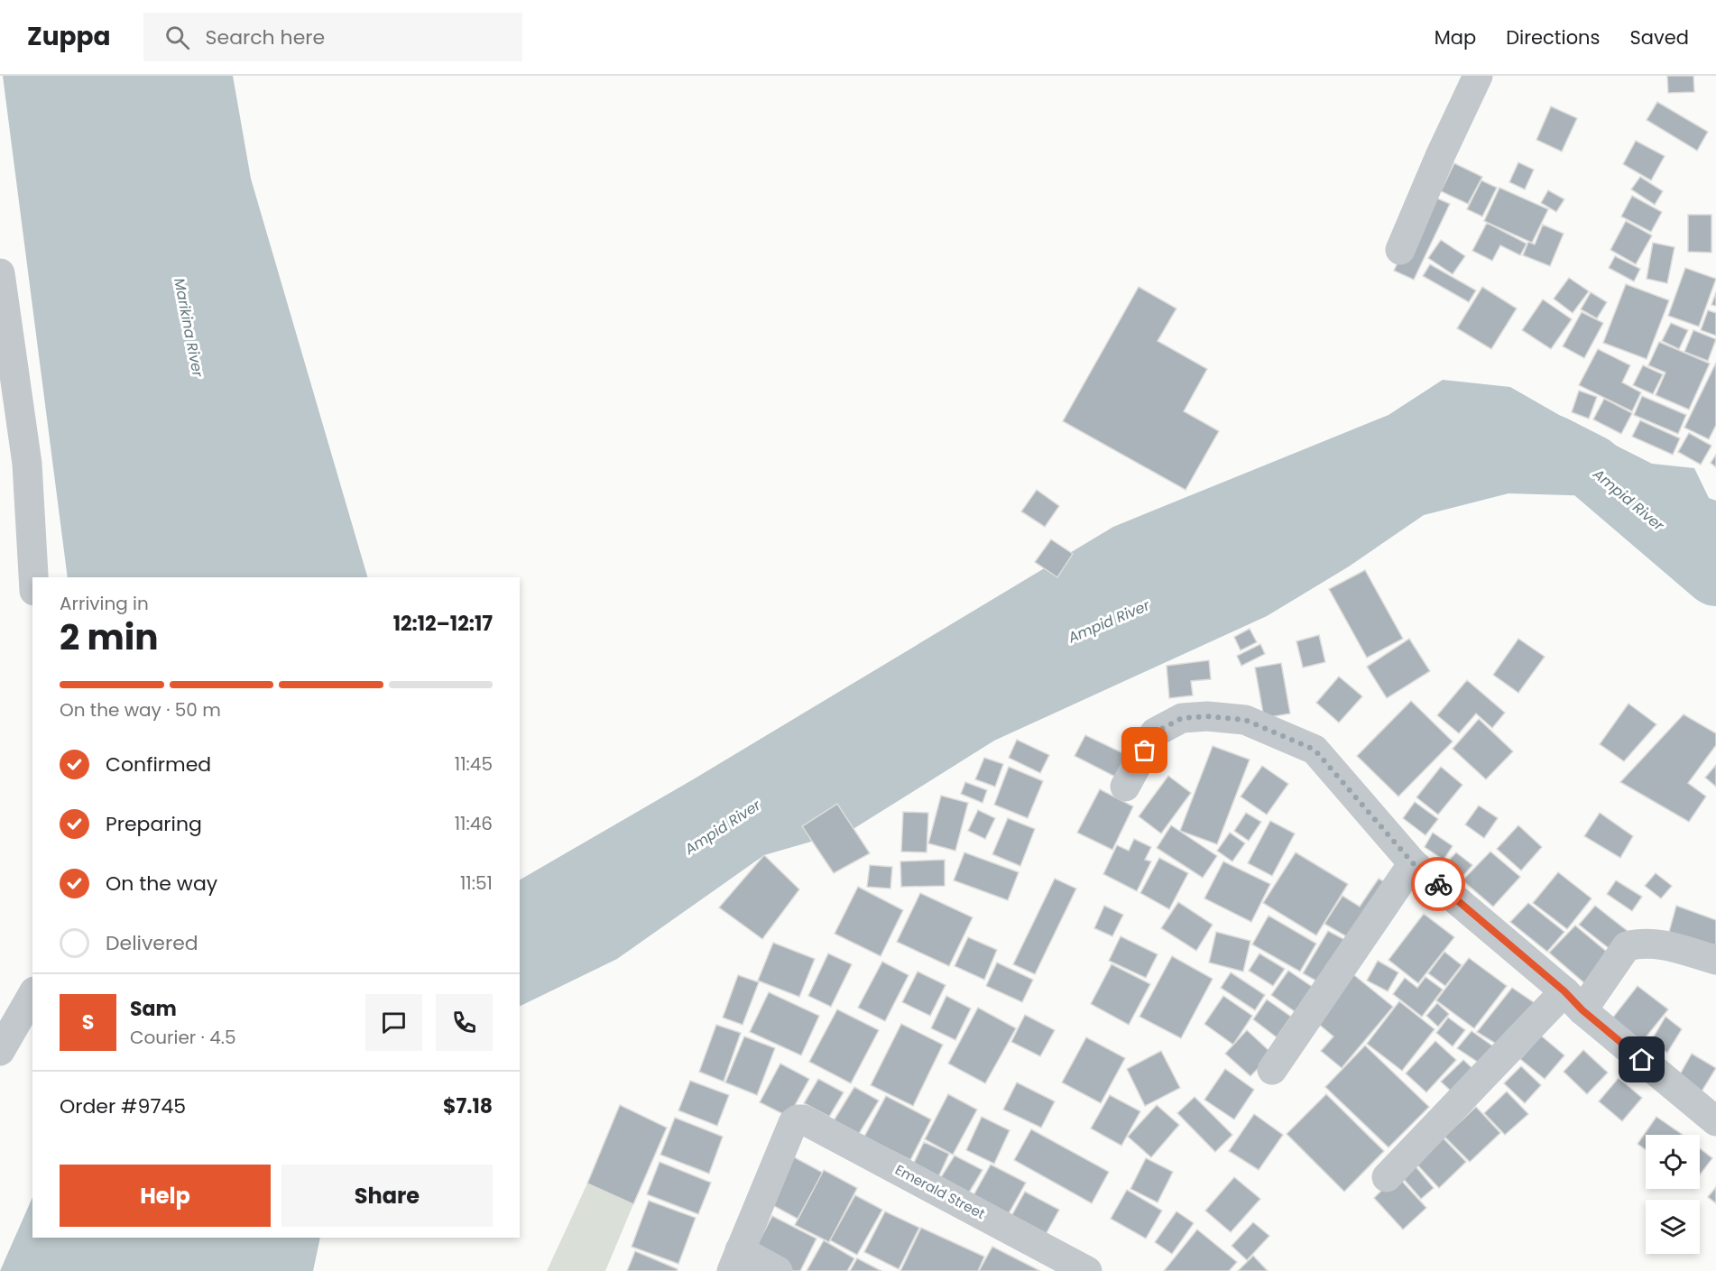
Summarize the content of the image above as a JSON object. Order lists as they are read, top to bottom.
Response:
{
  "streets": {
    "street": ["Emerald Street"]
  },
  "water": ["Marikina River", "Ampid River"],
  "page": {
    "header": "Zuppa",
    "search": "Search here",
    "nav": ["Map", "Directions", "Saved"],
    "heading": ["2 min", "Arriving in", "12:12–12:17"],
    "panel": [
      "Sam",
      "Courier · 4.5",
      "Order #9745",
      "$7.18"
    ],
    "bar": "On the way · 50 m",
    "list": [
      ["Confirmed", "11:45"],
      ["Preparing", "11:46"],
      ["On the way", "11:51"],
      "Delivered"
    ],
    "round": "S",
    "buttons": ["Help", "Share"]
  }
}
